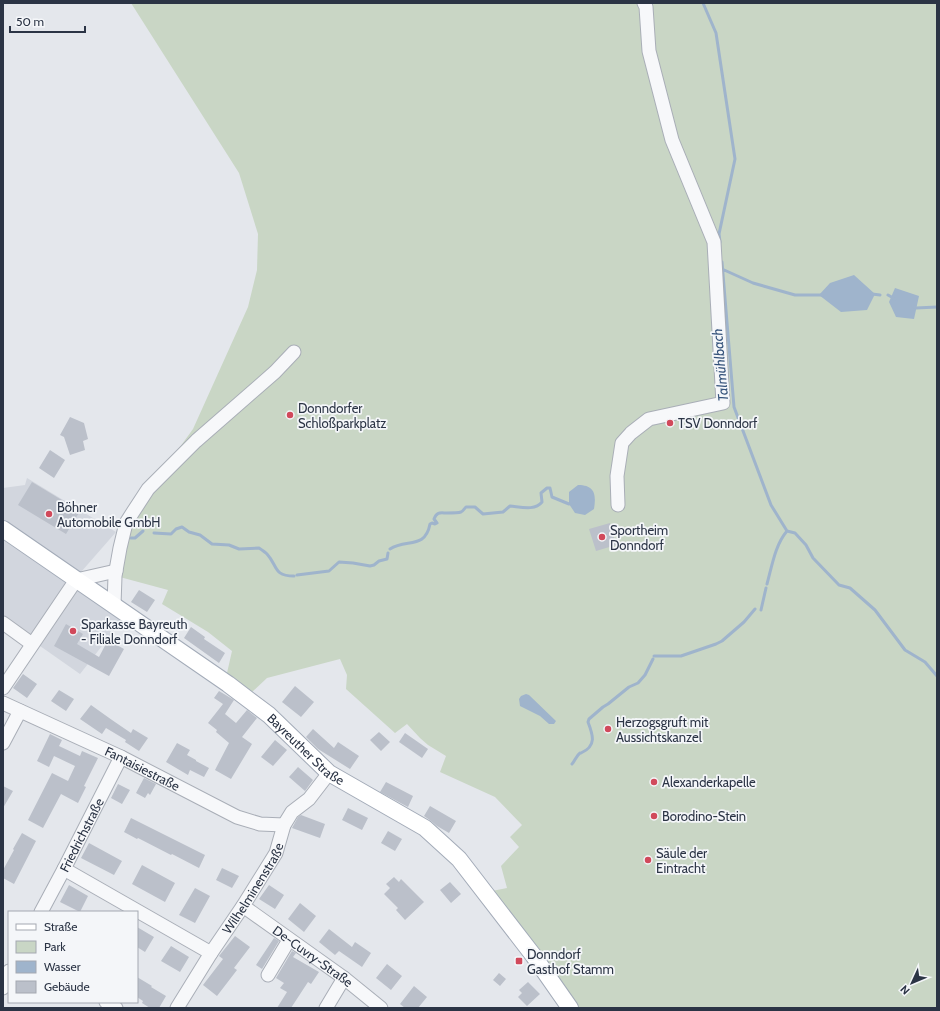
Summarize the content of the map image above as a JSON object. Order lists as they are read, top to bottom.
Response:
{
  "streets": {
    "main road": ["Bayreuther Straße"],
    "street": [
      "Fantaisiestraße",
      "Friedrichstraße",
      "Wilhelminenstraße",
      "De-Cuvry-Straße"
    ]
  },
  "crossings": [
    ["Bayreuther Straße", "Wilhelminenstraße"],
    ["Fantaisiestraße", "Friedrichstraße"],
    ["Fantaisiestraße", "Wilhelminenstraße"],
    ["Wilhelminenstraße", "De-Cuvry-Straße"]
  ],
  "water": ["Talmühlbach"],
  "places": {
    "other": [
      "Donndorfer Schloßparkplatz",
      "TSV Donndorf",
      "Böhner Automobile GmbH",
      "Sportheim Donndorf",
      "Sparkasse Bayreuth - Filiale Donndorf",
      "Herzogsgruft mit Aussichtskanzel",
      "Alexanderkapelle",
      "Borodino-Stein",
      "Säule der Eintracht"
    ],
    "transit": ["Donndorf Gasthof Stamm"]
  },
  "legend": [
    "Straße",
    "Park",
    "Wasser",
    "Gebäude"
  ],
  "scale_bar": "50 m",
  "north": "bottom left"
}
